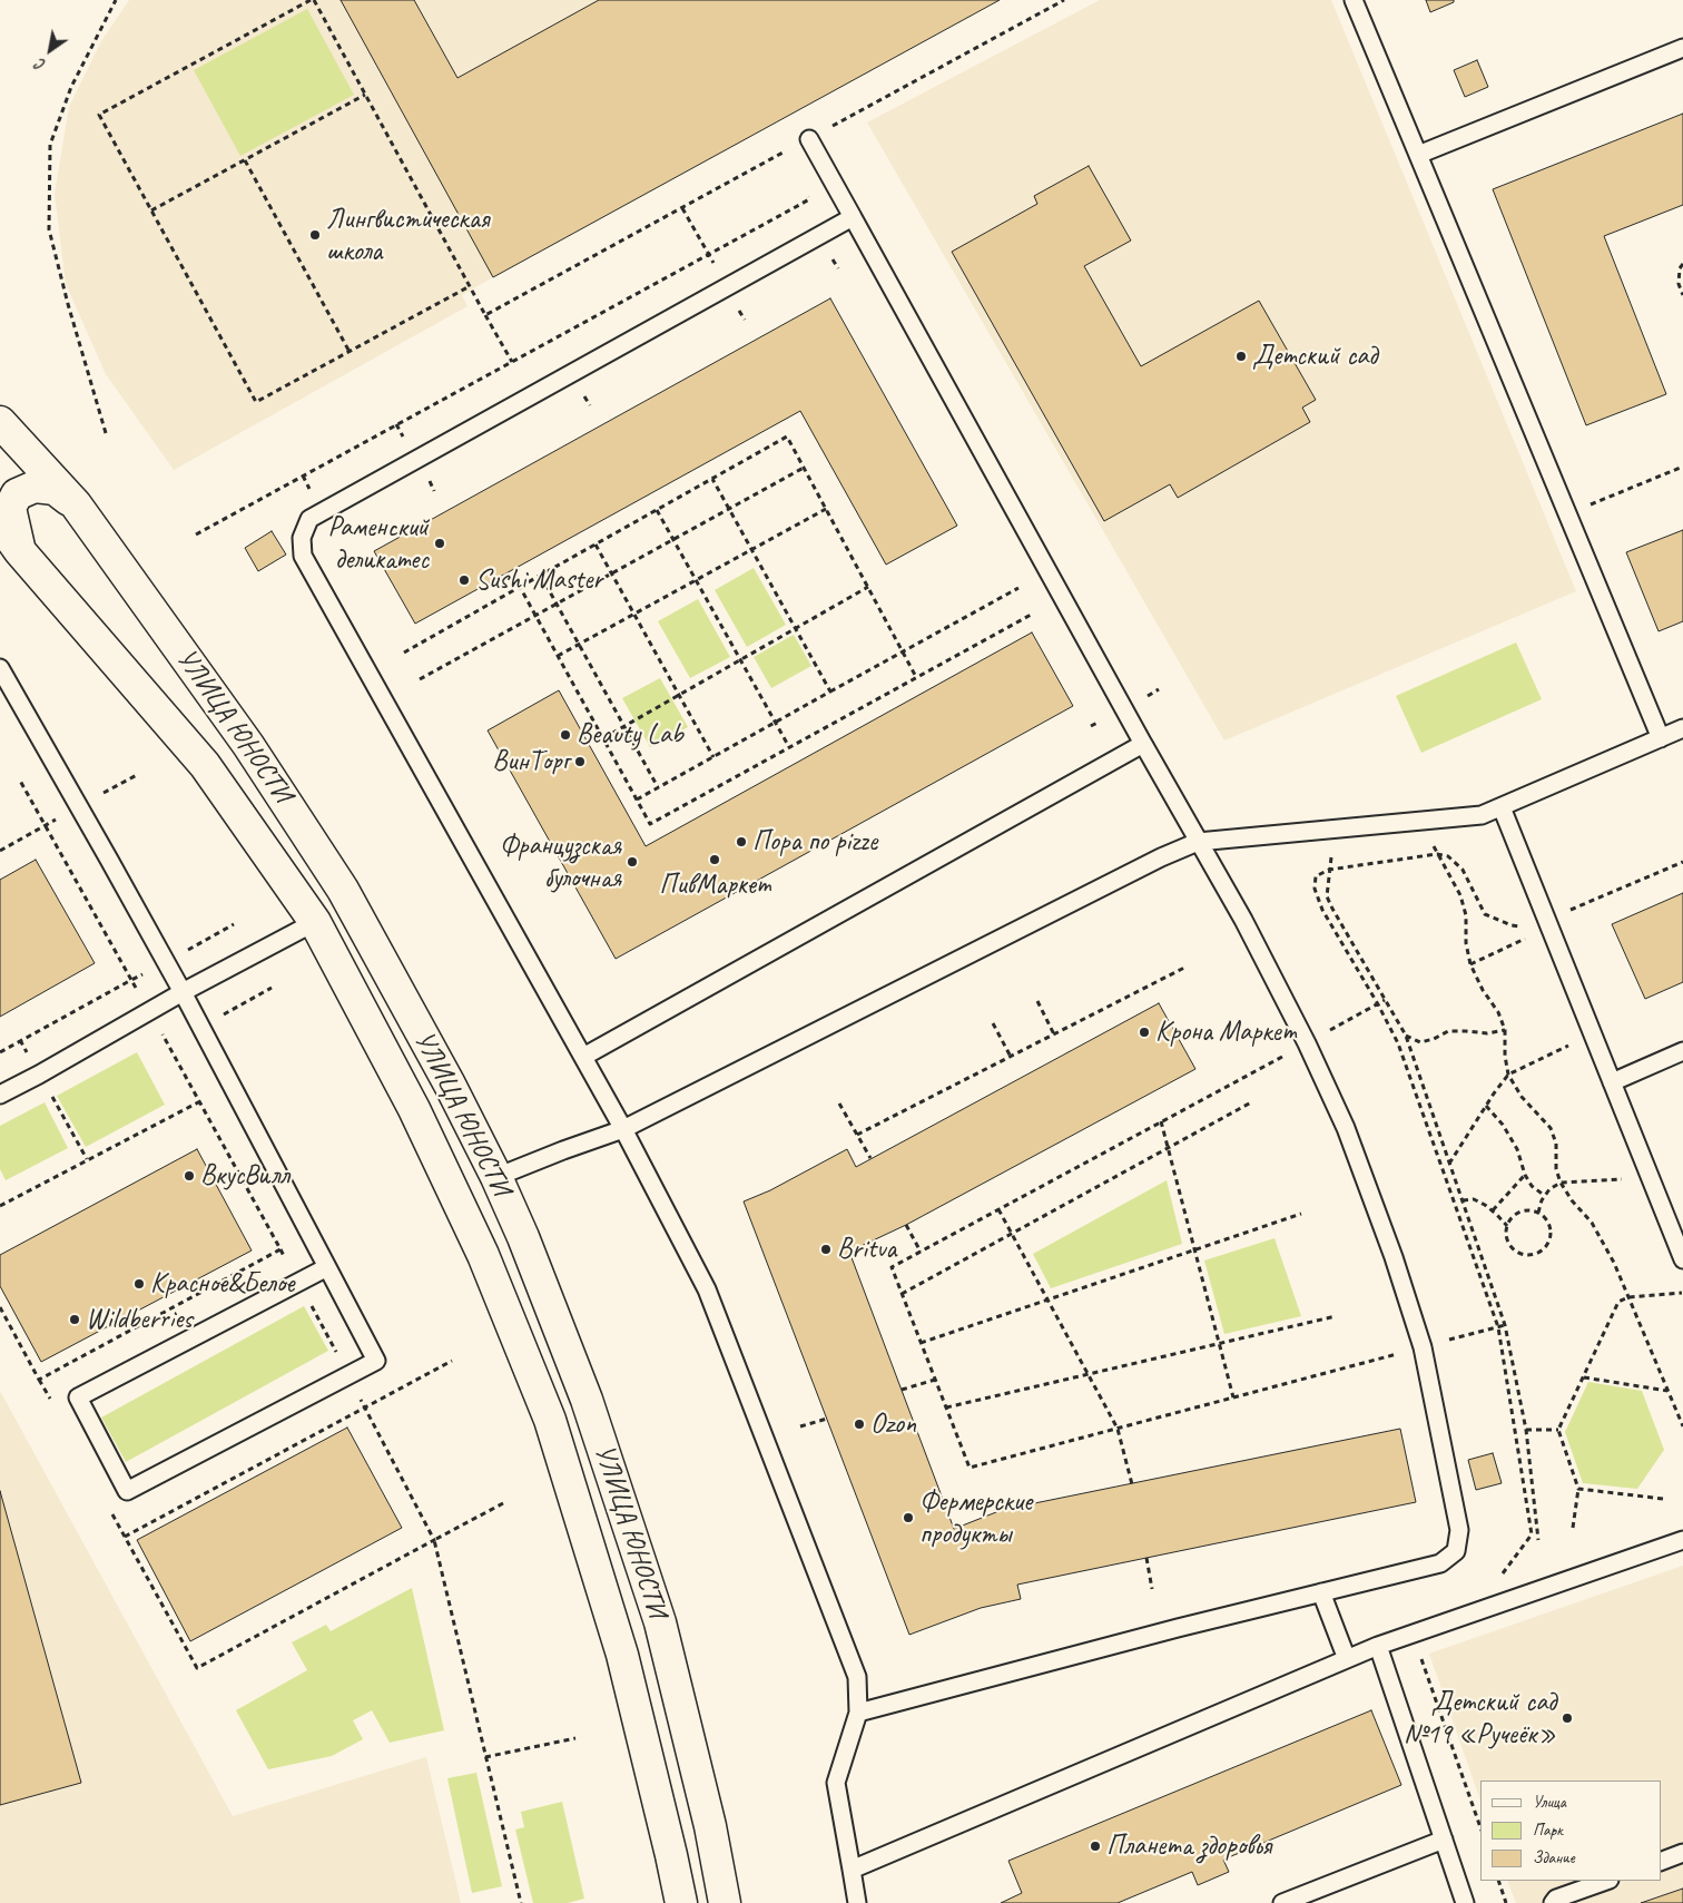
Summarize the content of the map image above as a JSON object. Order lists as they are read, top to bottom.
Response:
{
  "streets": {
    "street": ["УЛИЦА ЮНОСТИ"]
  },
  "places": [
    "Лингвистическая школа",
    "Детский сад",
    "Раменский деликатес",
    "Sushi Master",
    "Beauty Lab",
    "ВинТорг",
    "Пора по pizze",
    "ПивМаркет",
    "Французская булочная",
    "Крона Маркет",
    "ВкусВилл",
    "Britva",
    "Красное&Белое",
    "Wildberries",
    "Ozon",
    "Фермерские продукты",
    "Детский сад №19 «Ручеёк»",
    "Планета здоровья"
  ],
  "legend": ["Улица", "Парк", "Здание"],
  "north": "bottom left"
}
